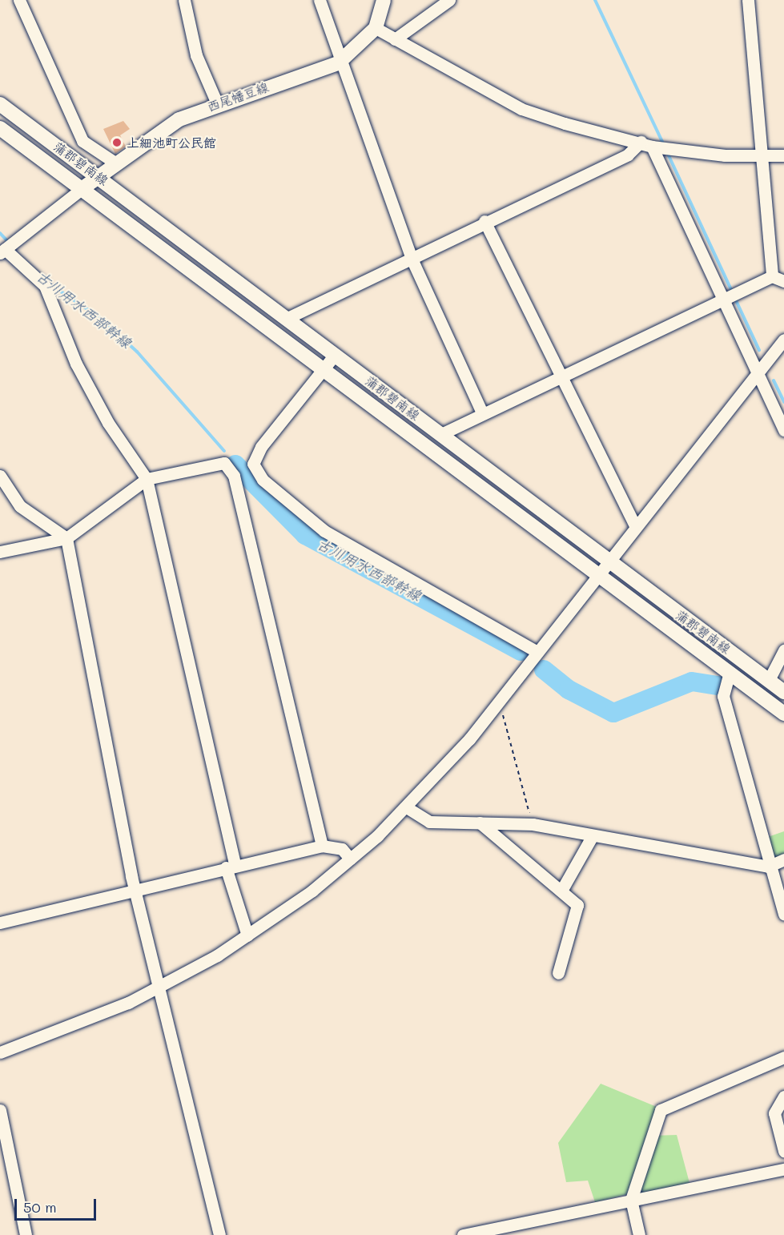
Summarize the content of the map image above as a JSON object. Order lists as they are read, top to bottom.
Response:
{
  "streets": {
    "main road": ["西尾幡豆線", "蒲郡碧南線"]
  },
  "crossings": [
    ["西尾幡豆線", "蒲郡碧南線"]
  ],
  "water": ["古川用水西部幹線"],
  "places": ["上細池町公民館"],
  "scale_bar": "50 m"
}
